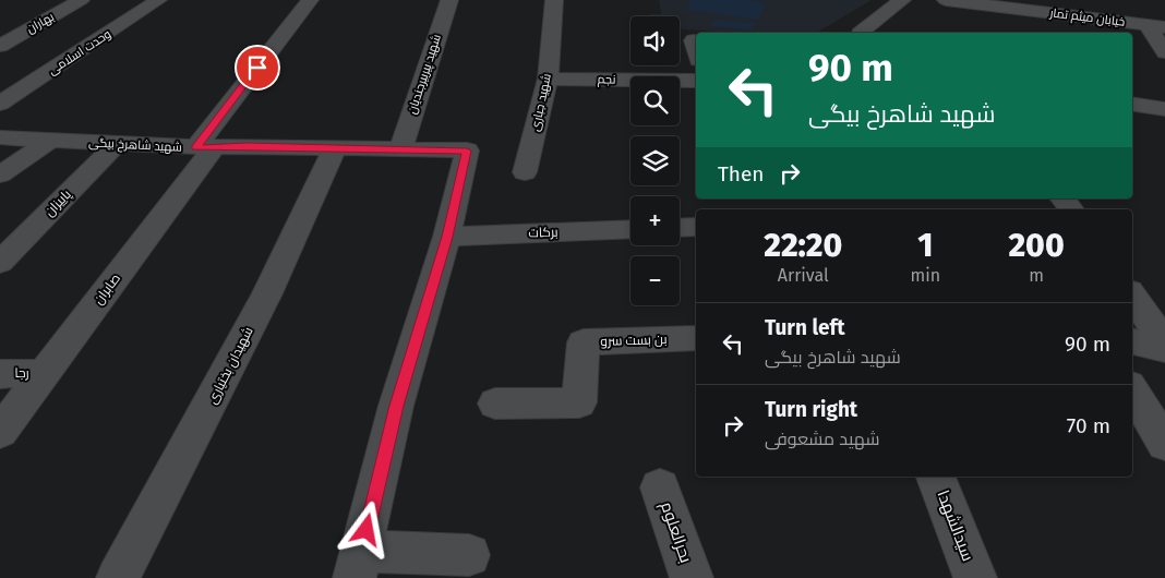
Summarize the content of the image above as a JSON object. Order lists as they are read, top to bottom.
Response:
{
  "streets": {
    "street": [
      "خیابان میثم تمار",
      "بهاران",
      "وحدت اسلامی",
      "شهید پیربیرجندیان",
      "نجم",
      "شهید جباری",
      "شهید شاهرخ بیگی",
      "پاییزان",
      "برکات",
      "صابران",
      "بن بست سرو",
      "شهیدان بختیاری",
      "رجا",
      "سیدالشهدا",
      "بحرالعلوم"
    ]
  },
  "crossings": [
    ["شهید پیربیرجندیان", "شهید شاهرخ بیگی"],
    ["نجم", "شهید جباری"],
    ["شهید شاهرخ بیگی", "پاییزان"],
    ["شهید شاهرخ بیگی", "برکات"],
    ["شهید شاهرخ بیگی", "صابران"],
    ["شهید شاهرخ بیگی", "شهیدان بختیاری"],
    ["صابران", "رجا"]
  ],
  "page": {
    "map_buttons": ["+", "−"],
    "turn": ["90 m", "شهید شاهرخ بیگی"],
    "then": "Then",
    "eta": [
      "22:20",
      "Arrival",
      "1",
      "min",
      "200",
      "m"
    ],
    "list": [
      {
        "name": "Turn left",
        "note": "شهید شاهرخ بیگی",
        "value": "90 m"
      },
      {
        "name": "Turn right",
        "note": "شهید مشعوفی",
        "value": "70 m"
      }
    ]
  }
}
